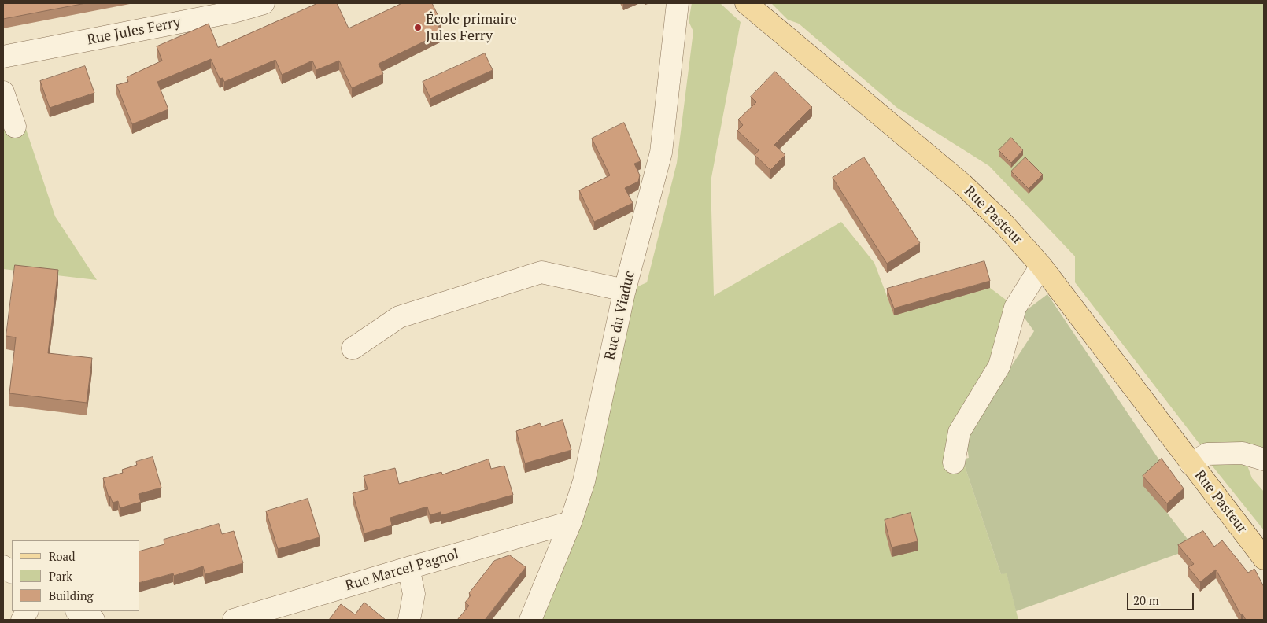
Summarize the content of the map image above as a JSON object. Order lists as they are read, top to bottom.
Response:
{
  "streets": {
    "main road": ["Rue Pasteur"],
    "street": ["Rue Jules Ferry", "Rue du Viaduc", "Rue Marcel Pagnol"]
  },
  "crossings": [
    ["Rue du Viaduc", "Rue Marcel Pagnol"]
  ],
  "places": ["École primaire Jules Ferry"],
  "legend": ["Road", "Park", "Building"],
  "scale_bar": "20 m"
}
